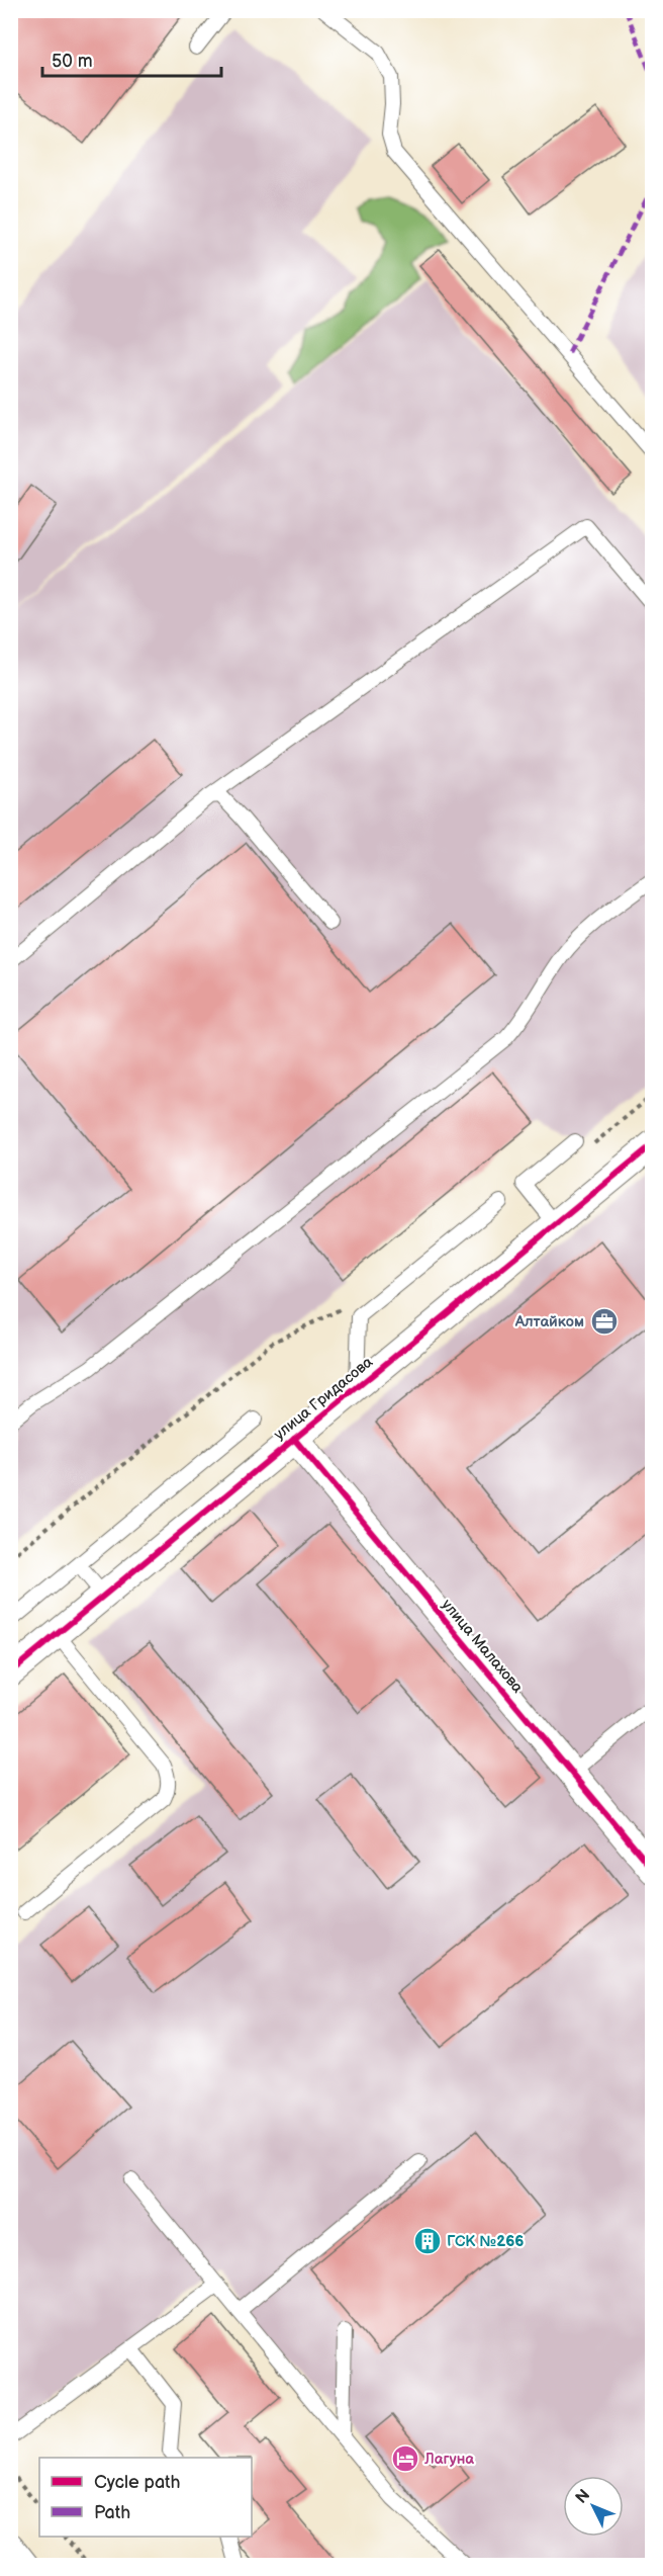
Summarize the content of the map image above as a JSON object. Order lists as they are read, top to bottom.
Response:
{
  "streets": {
    "street": ["улица Гридасова", "улица Малахова"]
  },
  "crossings": [
    ["улица Гридасова", "улица Малахова"]
  ],
  "places": {
    "office": ["Алтайком"],
    "building": ["ГСК №266"],
    "hotel": ["Лагуна"]
  },
  "legend": ["Cycle path", "Path"],
  "scale_bar": "50 m",
  "north": "top left"
}
